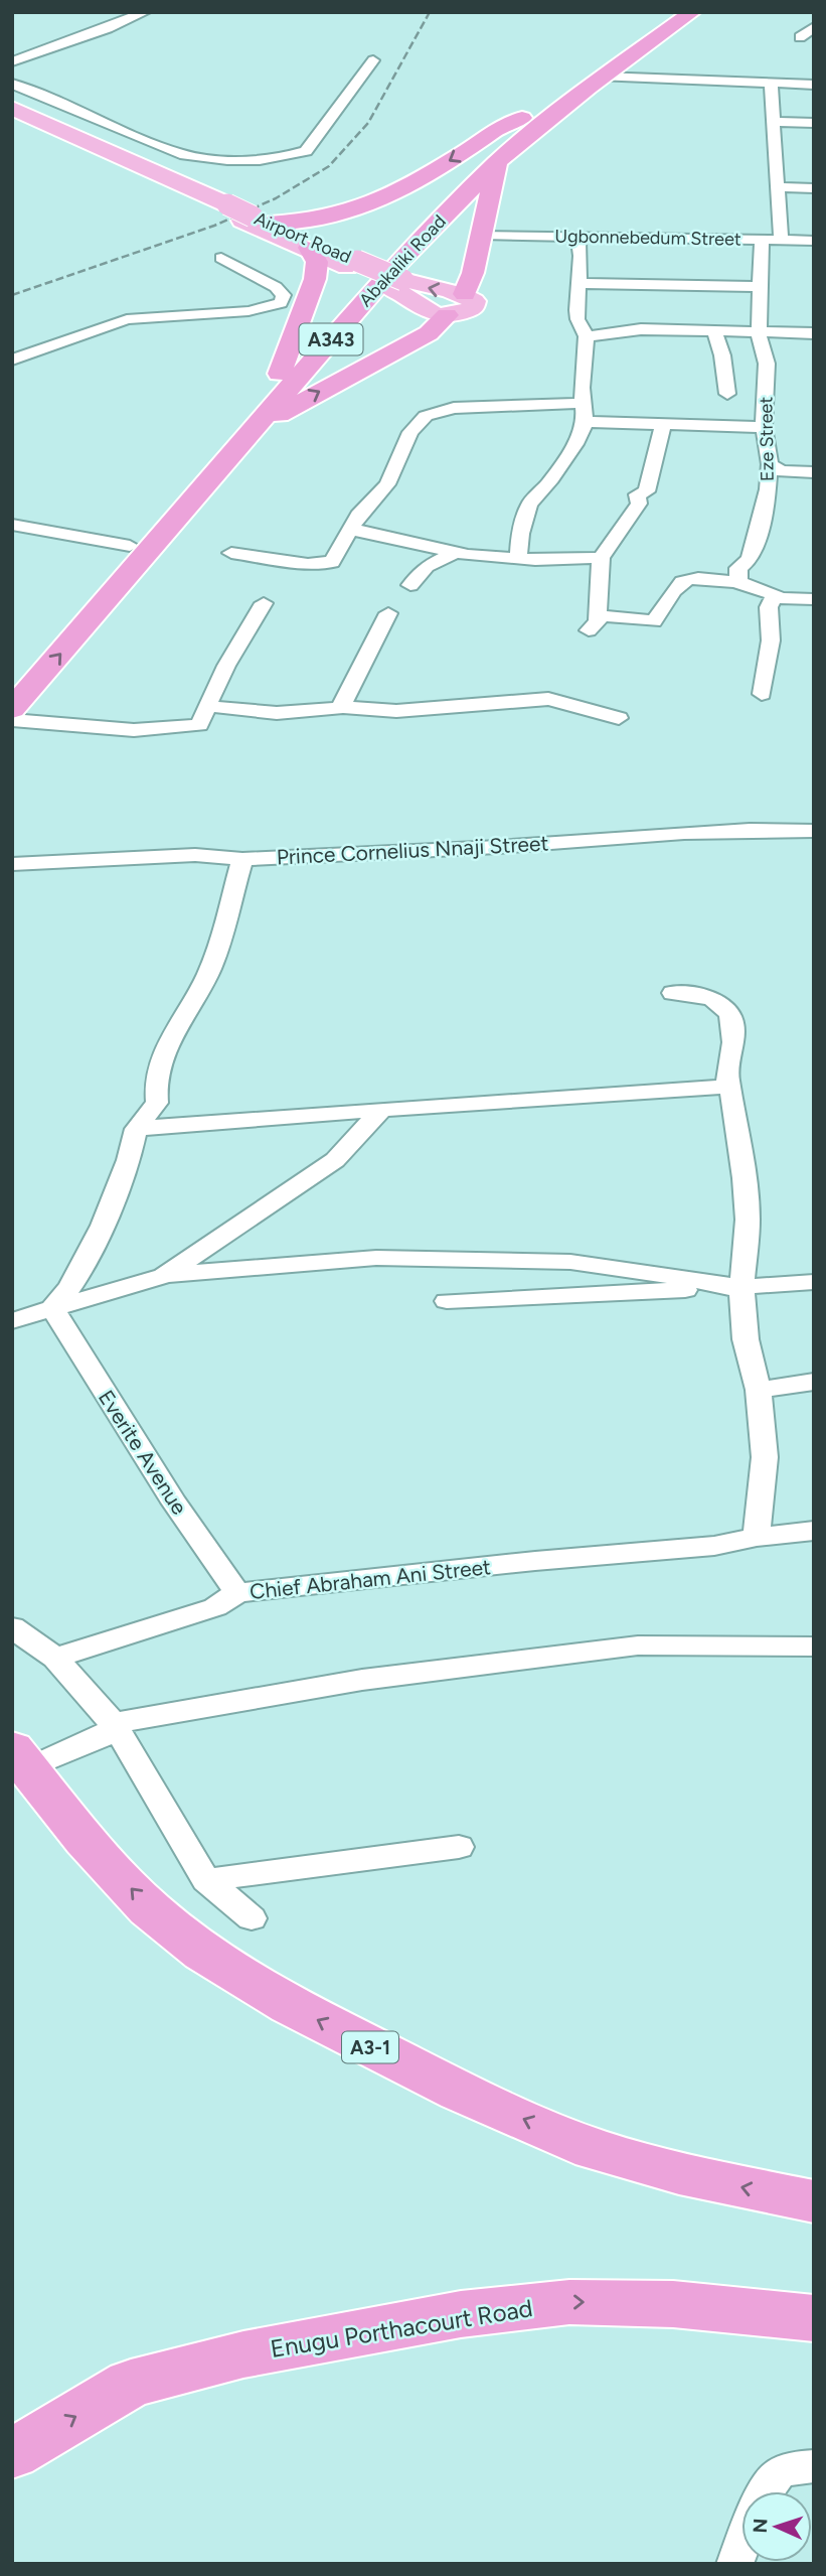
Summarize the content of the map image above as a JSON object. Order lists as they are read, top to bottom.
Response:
{
  "streets": {
    "highway": [
      "Abakaliki Road",
      "A343",
      "A3-1",
      "Enugu Porthacourt Road"
    ],
    "main road": ["Airport Road"],
    "street": [
      "Ugbonnebedum Street",
      "Eze Street",
      "Prince Cornelius Nnaji Street",
      "Everite Avenue",
      "Chief Abraham Ani Street"
    ]
  },
  "crossings": [
    ["Ugbonnebedum Street", "Eze Street"],
    ["Everite Avenue", "Chief Abraham Ani Street"]
  ],
  "one_way": ["Enugu Porthacourt Road"],
  "north": "left"
}
